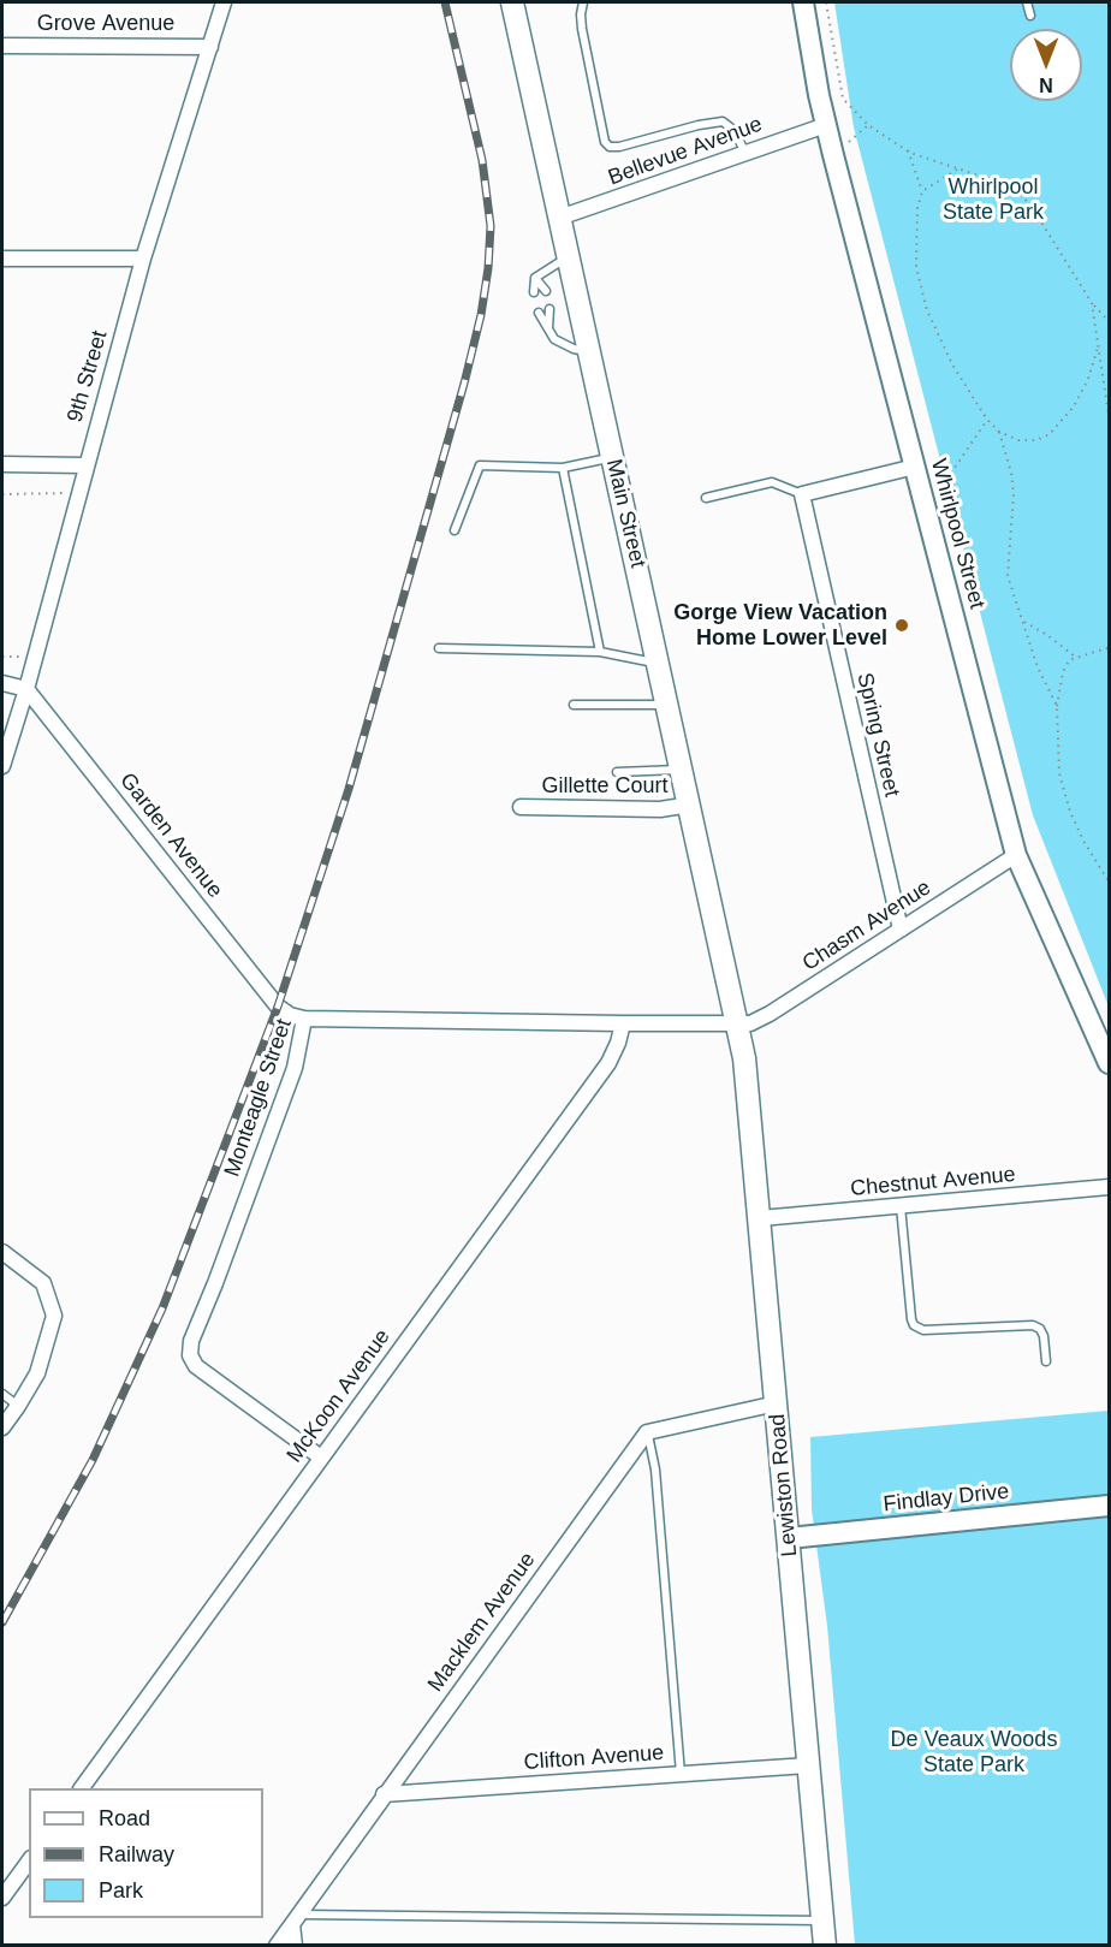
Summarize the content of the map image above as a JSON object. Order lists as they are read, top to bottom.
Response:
{
  "streets": {
    "main road": ["Main Street", "Lewiston Road"],
    "street": [
      "Grove Avenue",
      "Bellevue Avenue",
      "9th Street",
      "Whirlpool Street",
      "Spring Street",
      "Gillette Court",
      "Garden Avenue",
      "Chasm Avenue",
      "Monteagle Street",
      "Chestnut Avenue",
      "McKoon Avenue",
      "Findlay Drive",
      "Macklem Avenue",
      "Clifton Avenue"
    ]
  },
  "crossings": [
    ["Grove Avenue", "9th Street"],
    ["Bellevue Avenue", "Main Street"],
    ["Bellevue Avenue", "Whirlpool Street"],
    ["9th Street", "Garden Avenue"],
    ["Main Street", "Gillette Court"],
    ["Main Street", "Chasm Avenue"],
    ["Main Street", "Monteagle Street"],
    ["Main Street", "Lewiston Road"],
    ["Whirlpool Street", "Chasm Avenue"],
    ["Spring Street", "Chasm Avenue"],
    ["Garden Avenue", "Monteagle Street"],
    ["Chasm Avenue", "Monteagle Street"],
    ["Chasm Avenue", "Lewiston Road"],
    ["Monteagle Street", "McKoon Avenue"],
    ["Monteagle Street", "Lewiston Road"],
    ["Chestnut Avenue", "Lewiston Road"],
    ["Lewiston Road", "Findlay Drive"],
    ["Lewiston Road", "Clifton Avenue"],
    ["Macklem Avenue", "Clifton Avenue"]
  ],
  "parks": ["Whirlpool State Park", "De Veaux Woods State Park"],
  "places": ["Gorge View Vacation Home Lower Level"],
  "legend": ["Road", "Railway", "Park"],
  "north": "bottom"
}
